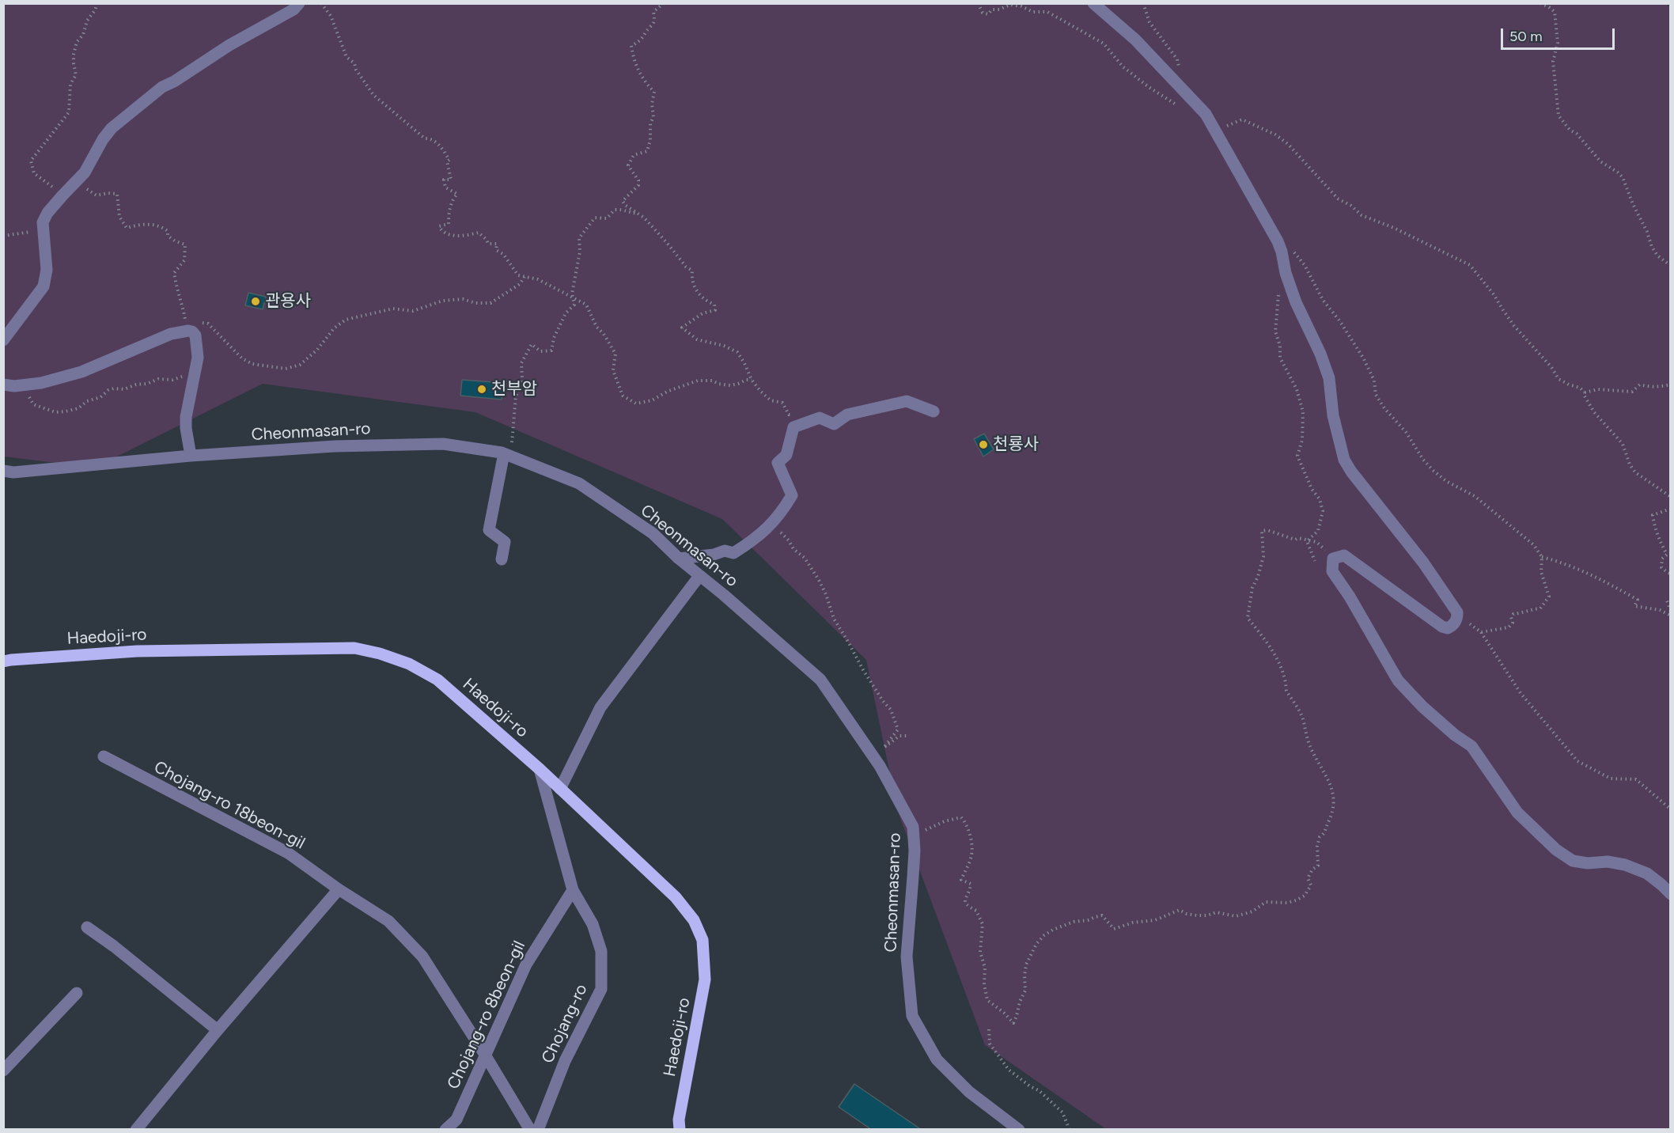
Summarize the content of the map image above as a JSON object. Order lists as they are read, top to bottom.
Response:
{
  "streets": {
    "main road": ["Haedoji-ro"],
    "street": [
      "Cheonmasan-ro",
      "Chojang-ro 18beon-gil",
      "Chojang-ro 8beon-gil",
      "Chojang-ro"
    ]
  },
  "crossings": [
    ["Haedoji-ro", "Chojang-ro"],
    ["Chojang-ro 18beon-gil", "Chojang-ro 8beon-gil"],
    ["Chojang-ro 8beon-gil", "Chojang-ro"]
  ],
  "places": ["관용사", "천부암", "천룡사"],
  "scale_bar": "50 m"
}
